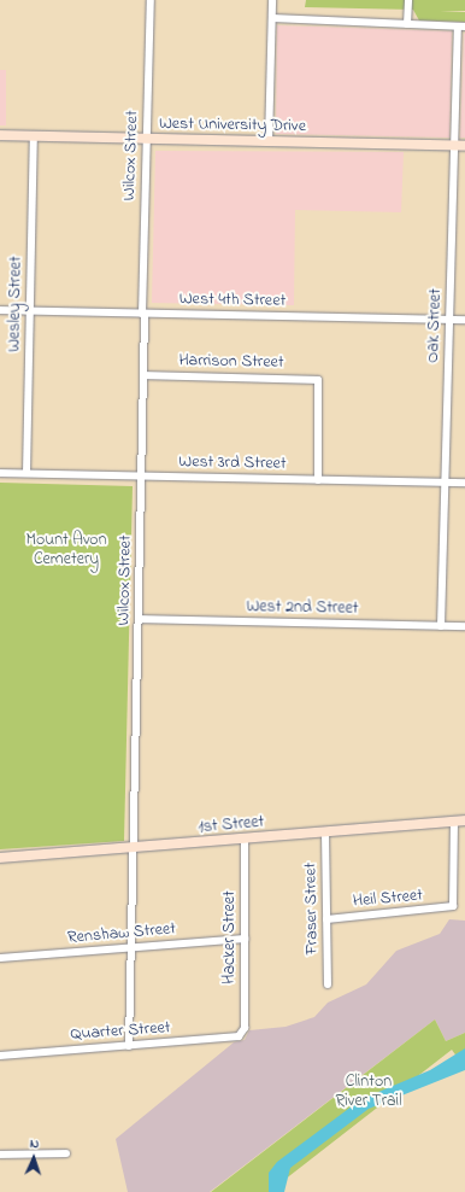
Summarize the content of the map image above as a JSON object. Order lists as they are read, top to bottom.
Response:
{
  "streets": {
    "main road": ["West University Drive", "1st Street"],
    "street": [
      "Wilcox Street",
      "West 4th Street",
      "Wesley Street",
      "Oak Street",
      "Harrison Street",
      "West 3rd Street",
      "West 2nd Street",
      "Heil Street",
      "Fraser Street",
      "Renshaw Street",
      "Hacker Street",
      "Quarter Street"
    ]
  },
  "crossings": [
    ["West University Drive", "Wilcox Street"],
    ["West University Drive", "Wesley Street"],
    ["West University Drive", "Oak Street"],
    ["Wilcox Street", "West 4th Street"],
    ["Wilcox Street", "Harrison Street"],
    ["Wilcox Street", "West 3rd Street"],
    ["Wilcox Street", "West 2nd Street"],
    ["Wilcox Street", "1st Street"],
    ["Wilcox Street", "Renshaw Street"],
    ["Wilcox Street", "Quarter Street"],
    ["West 4th Street", "Wesley Street"],
    ["West 4th Street", "Oak Street"],
    ["Wesley Street", "West 3rd Street"],
    ["Oak Street", "West 3rd Street"],
    ["Oak Street", "West 2nd Street"],
    ["Harrison Street", "West 3rd Street"],
    ["1st Street", "Heil Street"],
    ["1st Street", "Fraser Street"],
    ["1st Street", "Hacker Street"],
    ["Heil Street", "Fraser Street"],
    ["Renshaw Street", "Hacker Street"],
    ["Hacker Street", "Quarter Street"]
  ],
  "parks": ["Mount Avon Cemetery", "Clinton River Trail"],
  "north": "top"
}
